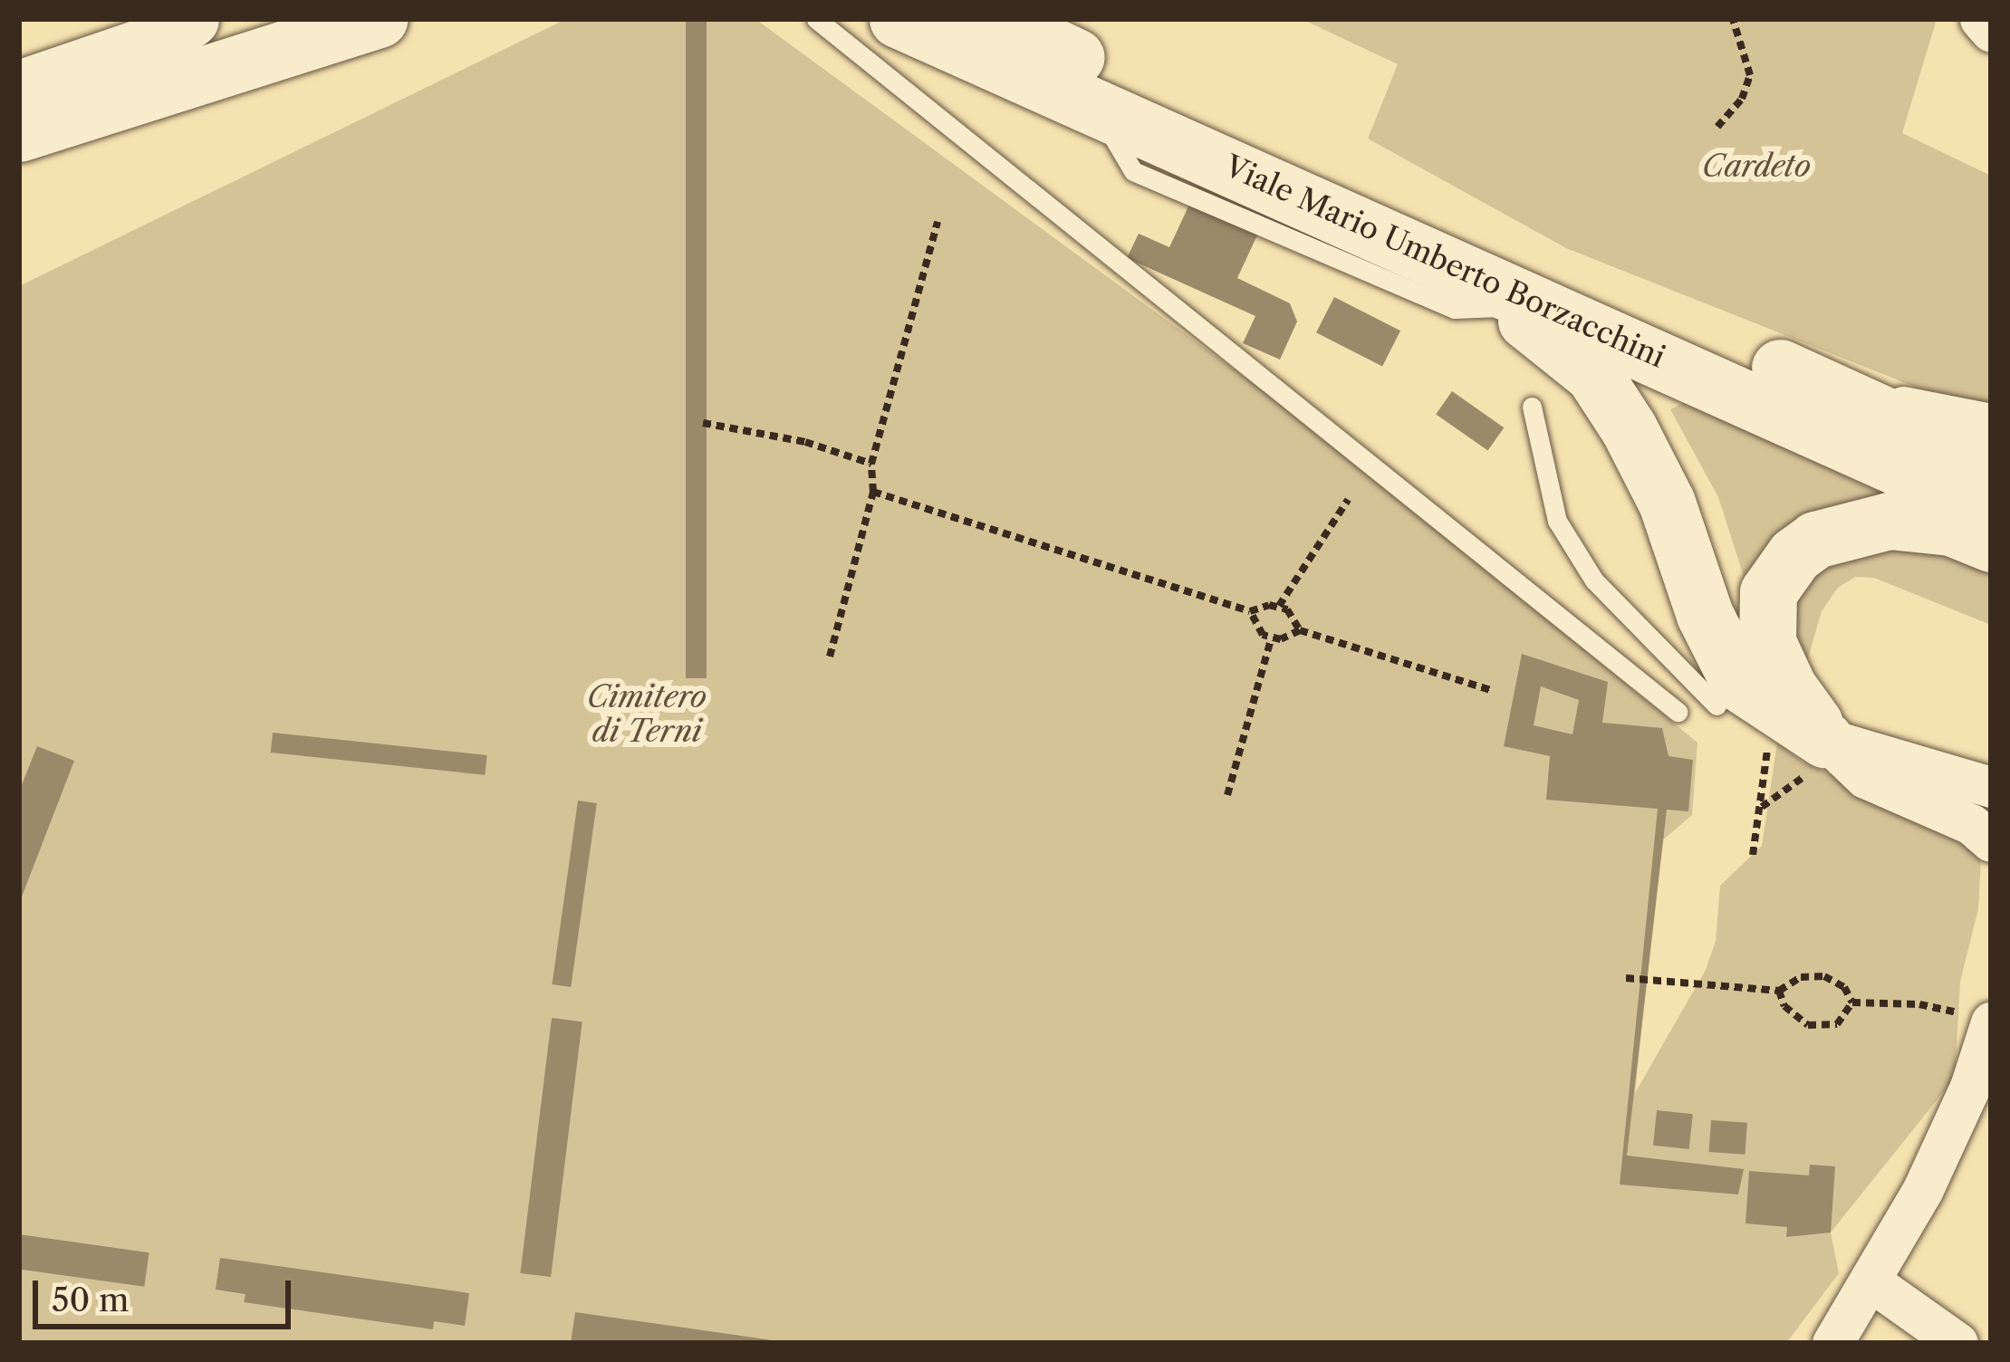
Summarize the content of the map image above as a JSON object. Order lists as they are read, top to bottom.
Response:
{
  "streets": {
    "main road": ["Viale Mario Umberto Borzacchini"]
  },
  "parks": ["Cardeto", "Cimitero di Terni"],
  "scale_bar": "50 m"
}
